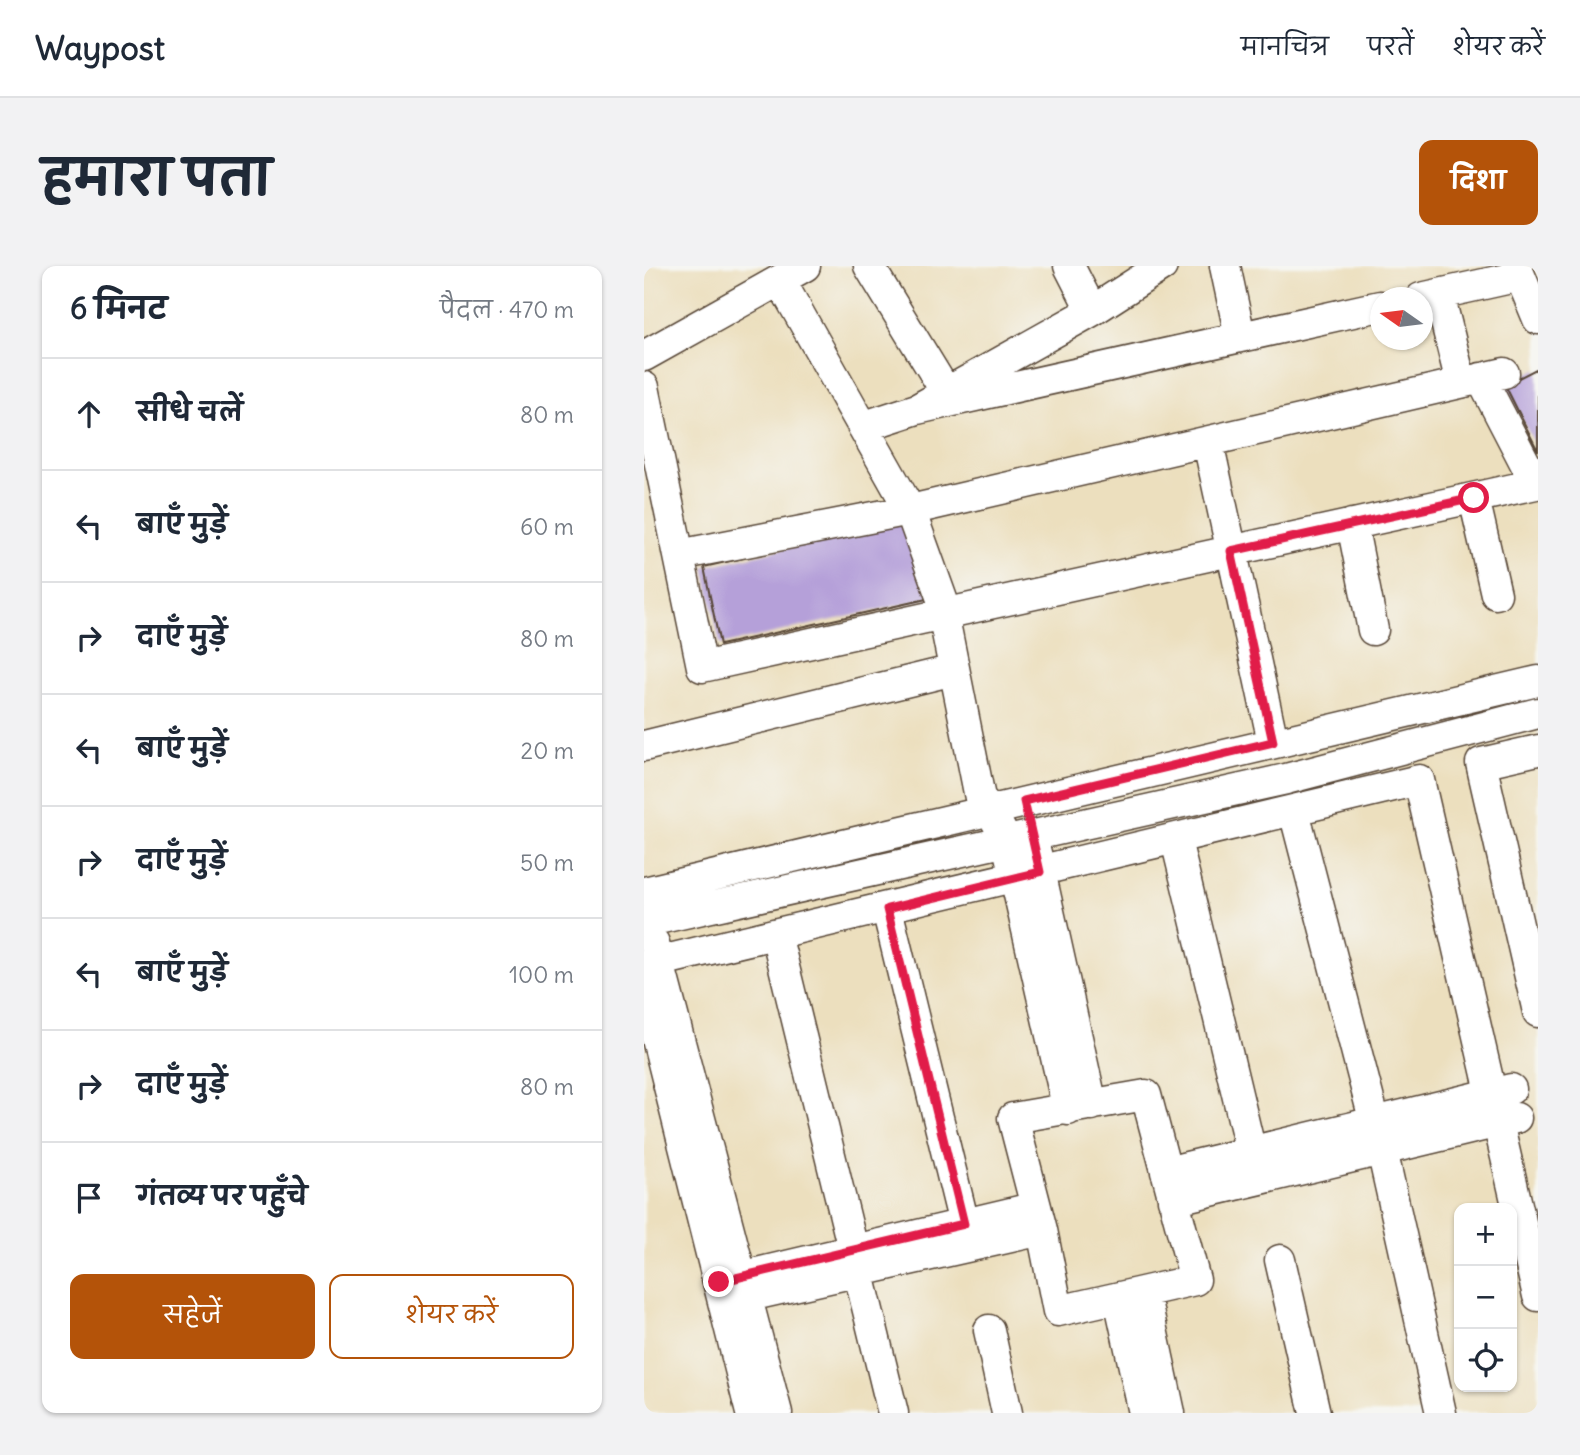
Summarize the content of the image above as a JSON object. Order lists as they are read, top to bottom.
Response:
{
  "north": "left",
  "page": {
    "header": "Waypost",
    "nav": ["मानचित्र", "परतें", "शेयर करें"],
    "title": "हमारा पता",
    "buttons": [
      "दिशा",
      ["सहेजें", "शेयर करें"]
    ],
    "heading": ["6 मिनट", "पैदल · 470 m"],
    "list": [
      ["सीधे चलें", "80 m"],
      ["बाएँ मुड़ें", "60 m"],
      ["दाएँ मुड़ें", "80 m"],
      ["बाएँ मुड़ें", "20 m"],
      ["दाएँ मुड़ें", "50 m"],
      ["बाएँ मुड़ें", "100 m"],
      ["दाएँ मुड़ें", "80 m"],
      "गंतव्य पर पहुँचे"
    ],
    "map_buttons": ["+", "−"]
  }
}
